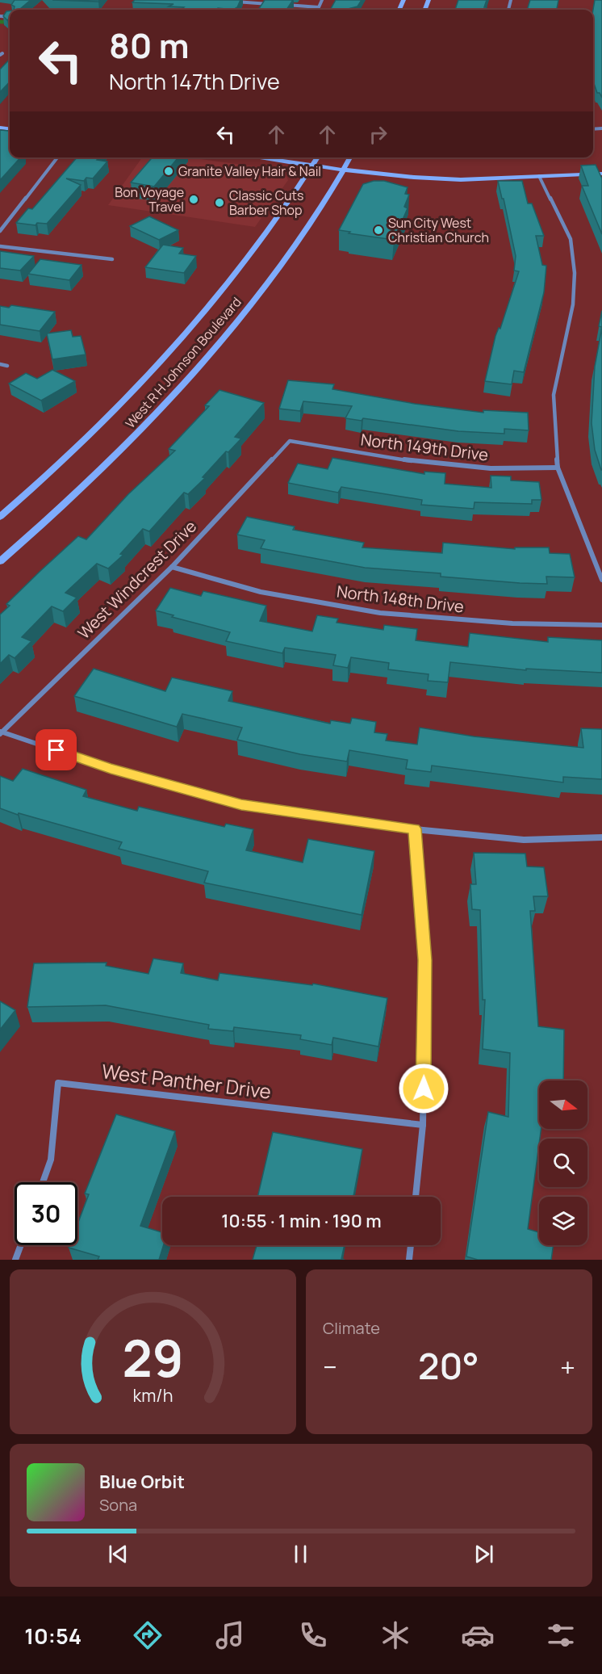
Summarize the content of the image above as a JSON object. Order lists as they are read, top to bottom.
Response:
{
  "streets": {
    "main road": ["West R H Johnson Boulevard"],
    "street": [
      "North 149th Drive",
      "West Windcrest Drive",
      "North 148th Drive",
      "West Panther Drive"
    ]
  },
  "crossings": [
    ["North 149th Drive", "West Windcrest Drive"],
    ["West Windcrest Drive", "North 148th Drive"]
  ],
  "places": [
    "Granite Valley Hair & Nail",
    "Bon Voyage Travel",
    "Classic Cuts Barber Shop",
    "Sun City West Christian Church"
  ],
  "north": "right",
  "page": {
    "turn": ["80 m", "North 147th Drive"],
    "limit": "30",
    "trip": "10:55 · 1 min · 190 m",
    "tile": "Climate",
    "heat": ["−", "20°", "+"],
    "song": ["Blue Orbit", "Sona"],
    "tabs": "10:54",
    "gauge": ["29", "km/h"]
  }
}
